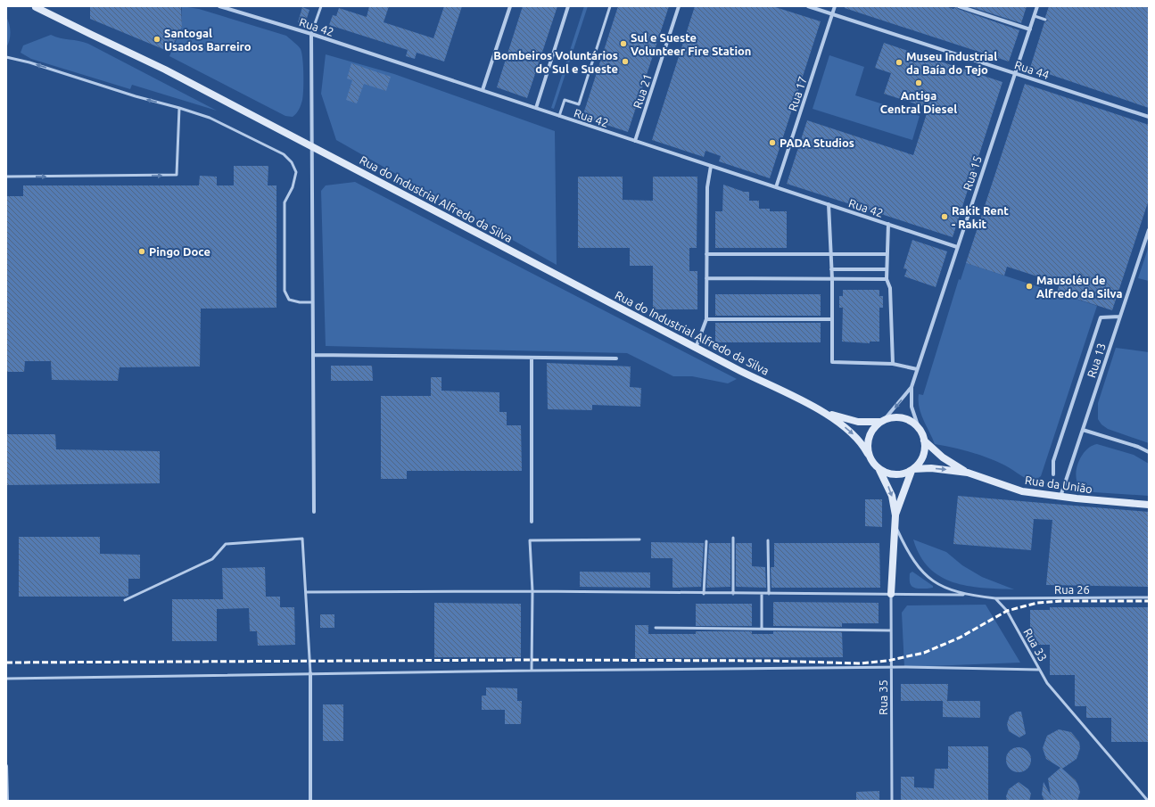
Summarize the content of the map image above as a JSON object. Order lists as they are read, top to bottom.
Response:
{
  "streets": {
    "street": [
      "Rua 42",
      "Rua 44",
      "Rua 21",
      "Rua 17",
      "Rua 15",
      "Rua do Industrial Alfredo da Silva",
      "Rua 13",
      "Rua da União"
    ],
    "lane": ["Rua 26", "Rua 33", "Rua 35"]
  },
  "crossings": [
    ["Rua 42", "Rua 21"],
    ["Rua 42", "Rua 17"],
    ["Rua 42", "Rua 15"],
    ["Rua 44", "Rua 17"],
    ["Rua 44", "Rua 15"],
    ["Rua 15", "Rua do Industrial Alfredo da Silva"],
    ["Rua 15", "Rua da União"],
    ["Rua do Industrial Alfredo da Silva", "Rua da União"],
    ["Rua 13", "Rua da União"],
    ["Rua 26", "Rua 33"]
  ],
  "places": [
    "Santogal Usados Barreiro",
    "Sul e Sueste Volunteer Fire Station",
    "Bombeiros Voluntários do Sul e Sueste",
    "Museu Industrial da Baía do Tejo",
    "Antiga Central Diesel",
    "PADA Studios",
    "Rakit Rent - Rakit",
    "Pingo Doce",
    "Mausoléu de Alfredo da Silva"
  ]
}
